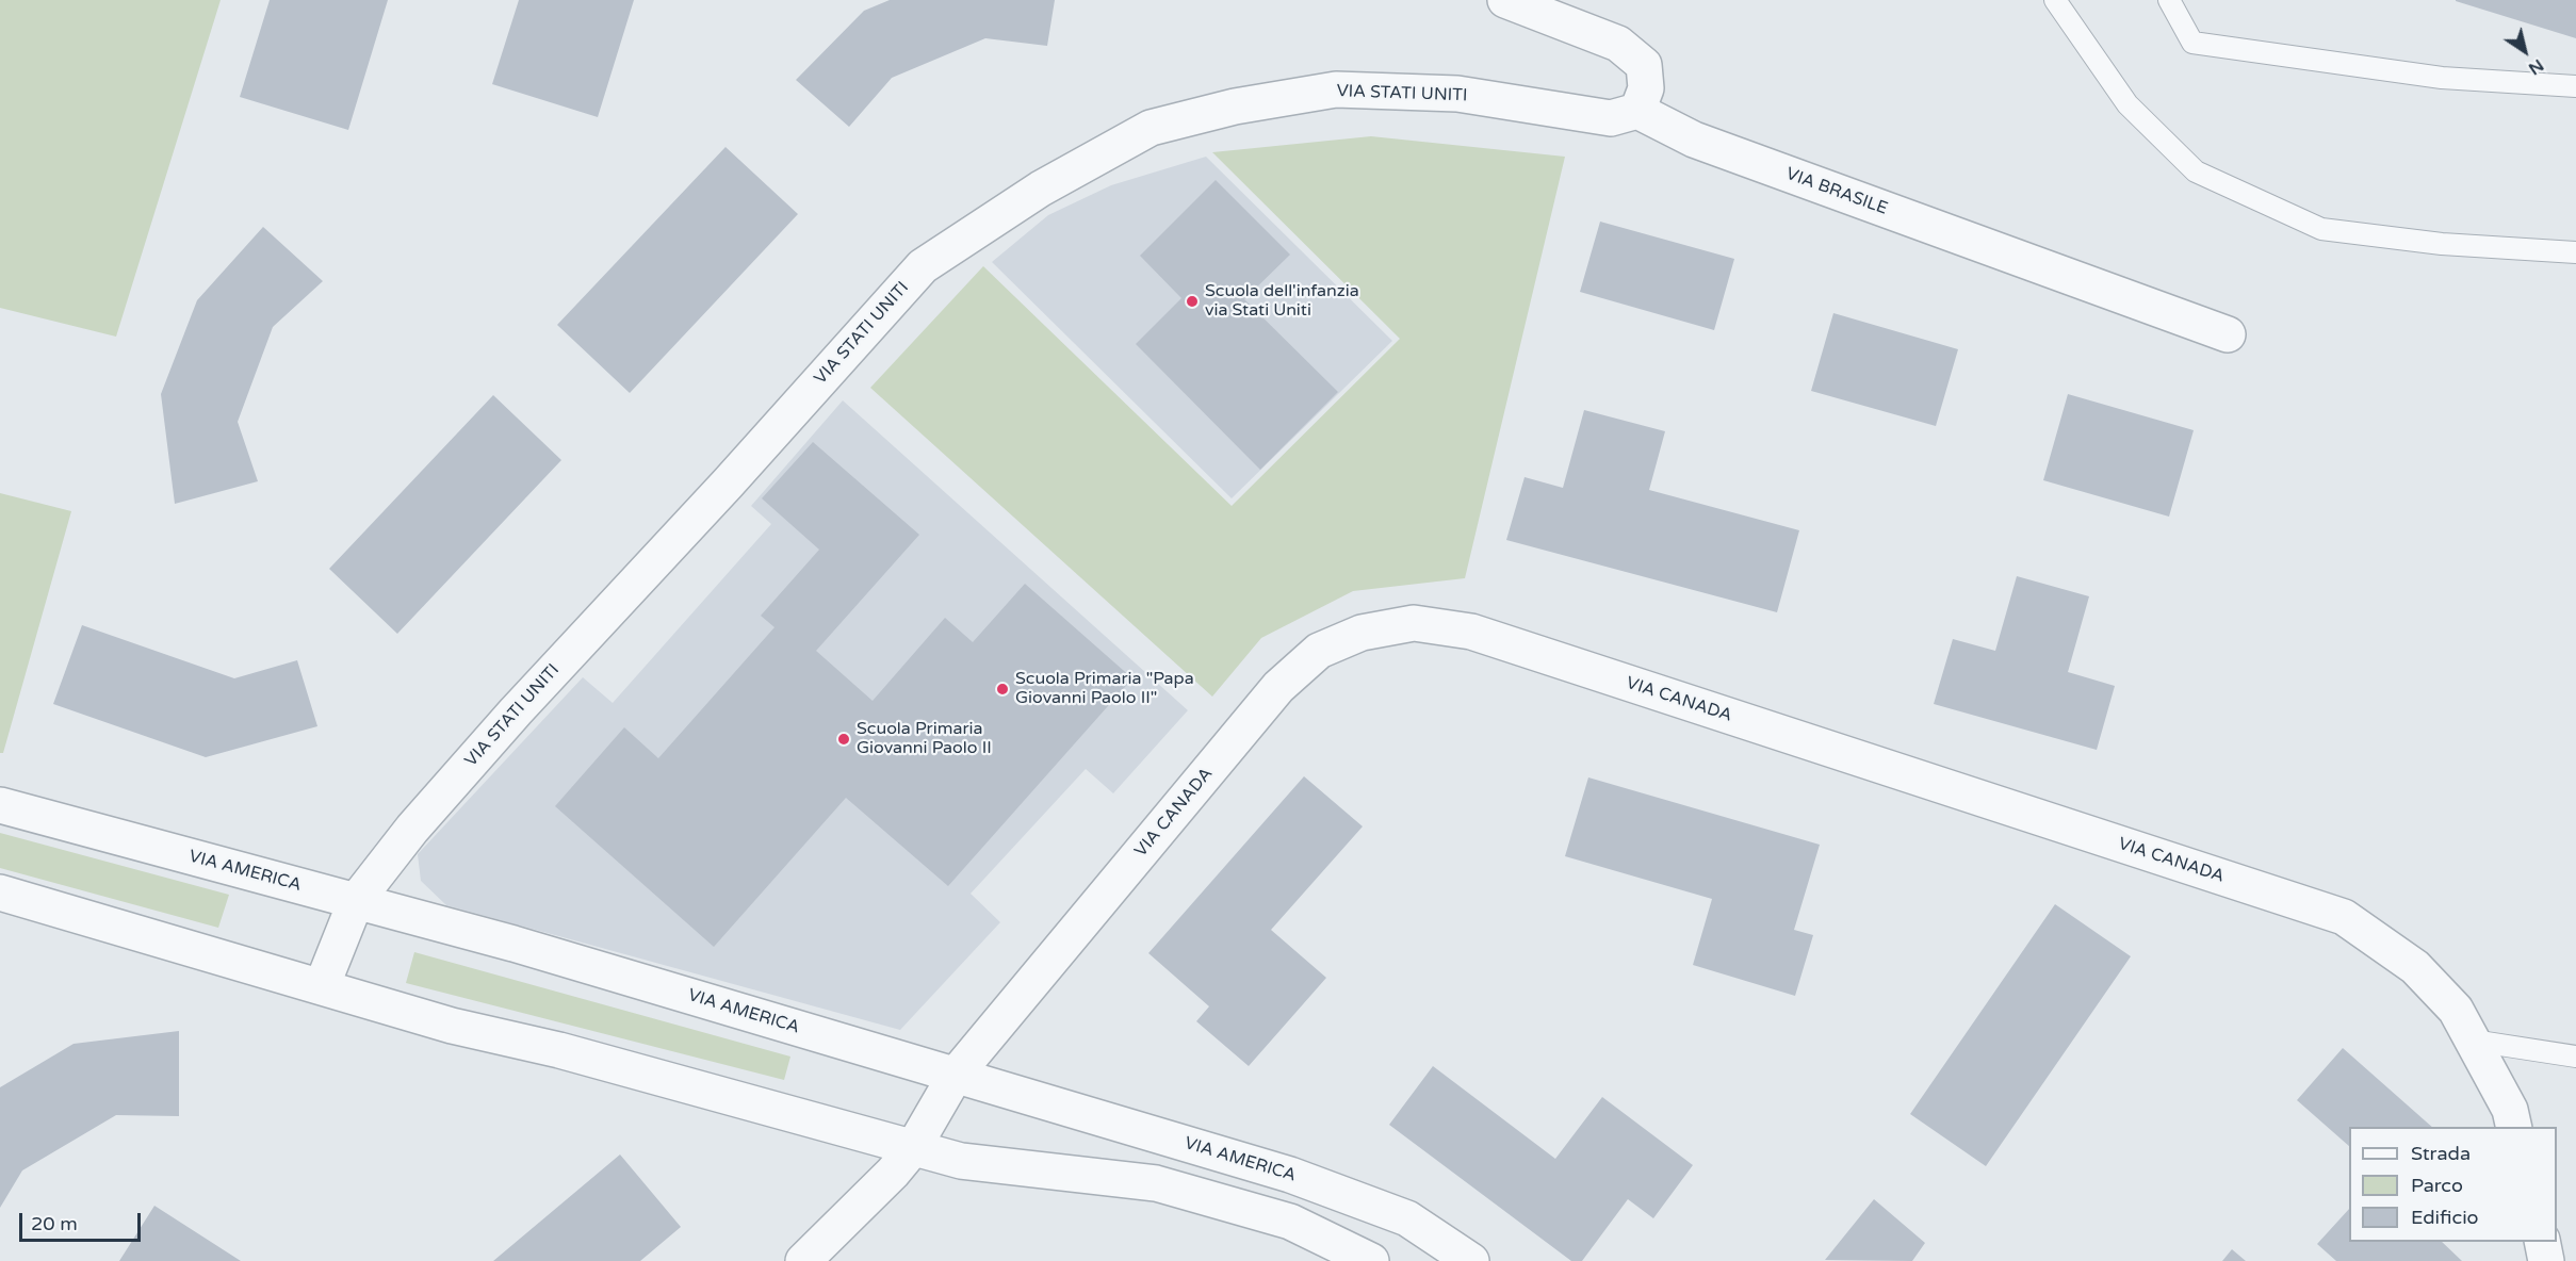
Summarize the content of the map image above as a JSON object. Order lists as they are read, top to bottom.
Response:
{
  "streets": {
    "street": [
      "VIA STATI UNITI",
      "VIA BRASILE",
      "VIA CANADA",
      "VIA AMERICA"
    ]
  },
  "crossings": [
    ["VIA STATI UNITI", "VIA BRASILE"],
    ["VIA STATI UNITI", "VIA AMERICA"],
    ["VIA CANADA", "VIA AMERICA"]
  ],
  "places": ["Scuola dell'infanzia via Stati Uniti", "Scuola Primaria \"Papa Giovanni Paolo II\"", "Scuola Primaria Giovanni Paolo II"],
  "legend": ["Strada", "Parco", "Edificio"],
  "scale_bar": "20 m",
  "north": "bottom right"
}
